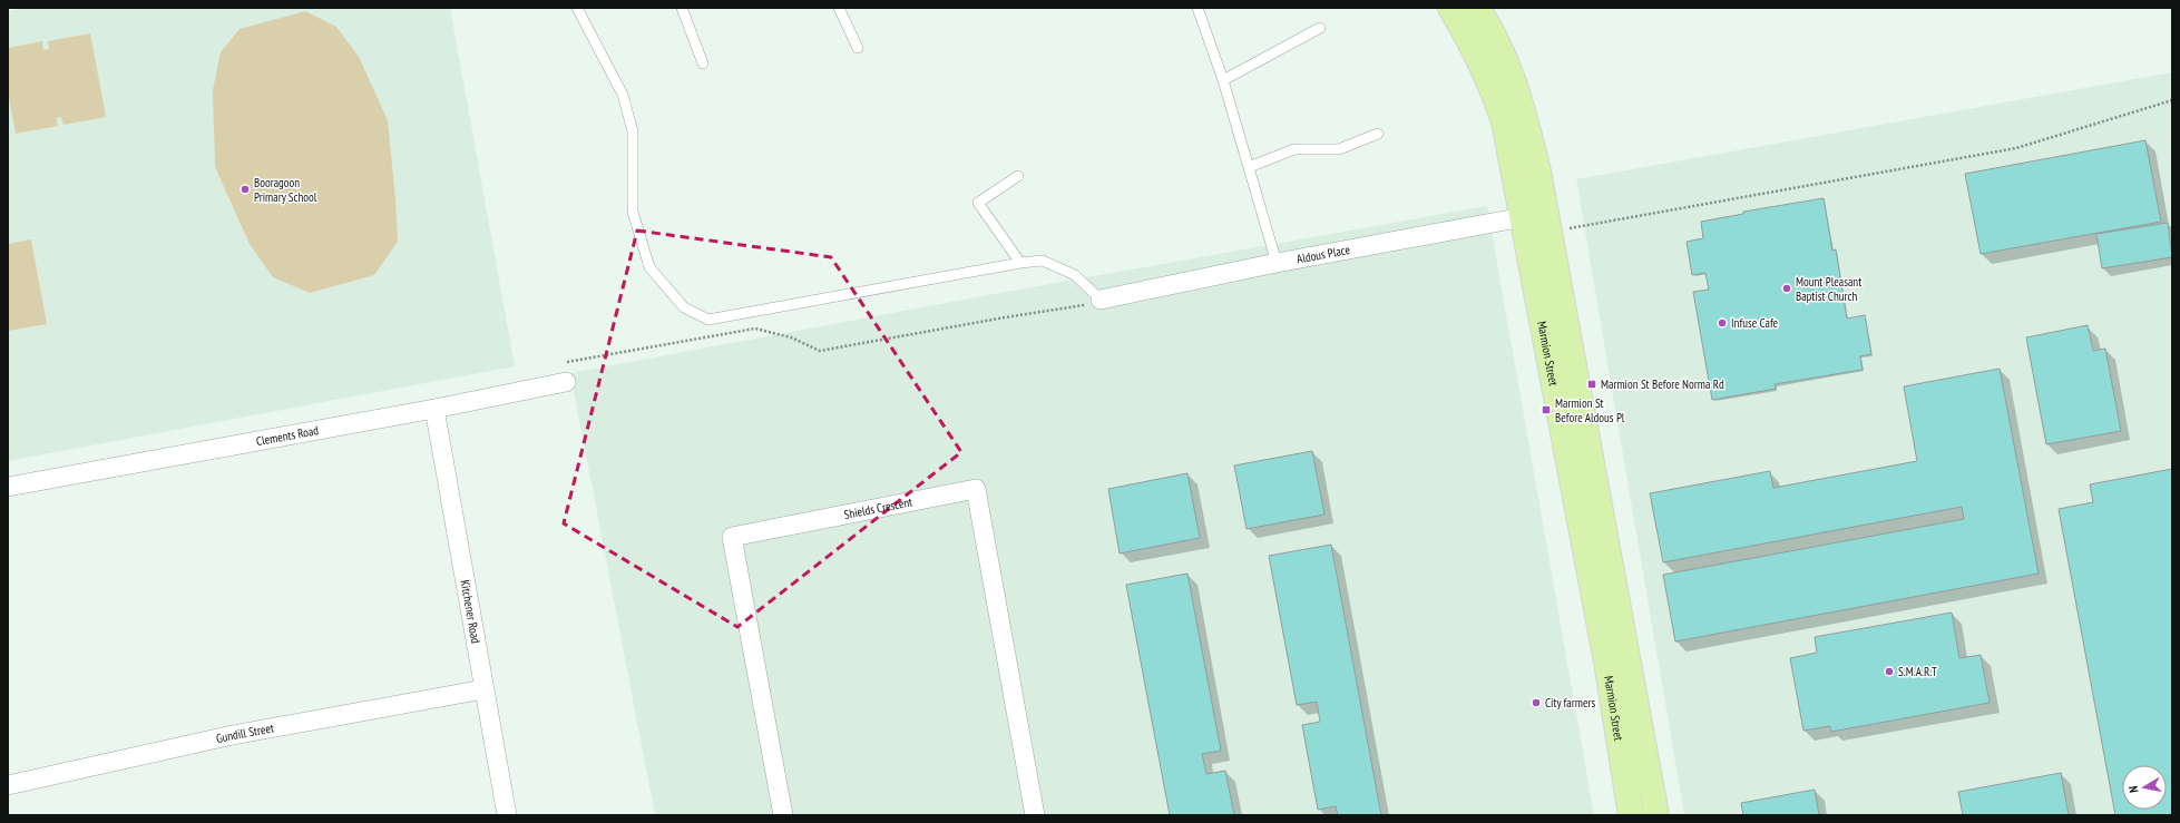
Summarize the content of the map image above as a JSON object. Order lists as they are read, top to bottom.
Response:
{
  "streets": {
    "main road": ["Marmion Street"],
    "street": [
      "Aldous Place",
      "Clements Road",
      "Shields Crescent",
      "Kitchener Road",
      "Gundill Street"
    ]
  },
  "crossings": [
    ["Aldous Place", "Marmion Street"],
    ["Clements Road", "Kitchener Road"],
    ["Kitchener Road", "Gundill Street"]
  ],
  "places": {
    "other": [
      "Booragoon Primary School",
      "Mount Pleasant Baptist Church",
      "Infuse Cafe",
      "S.M.A.R.T",
      "City farmers"
    ],
    "transit": ["Marmion St Before Norma Rd", "Marmion St Before Aldous Pl"]
  },
  "north": "left"
}
